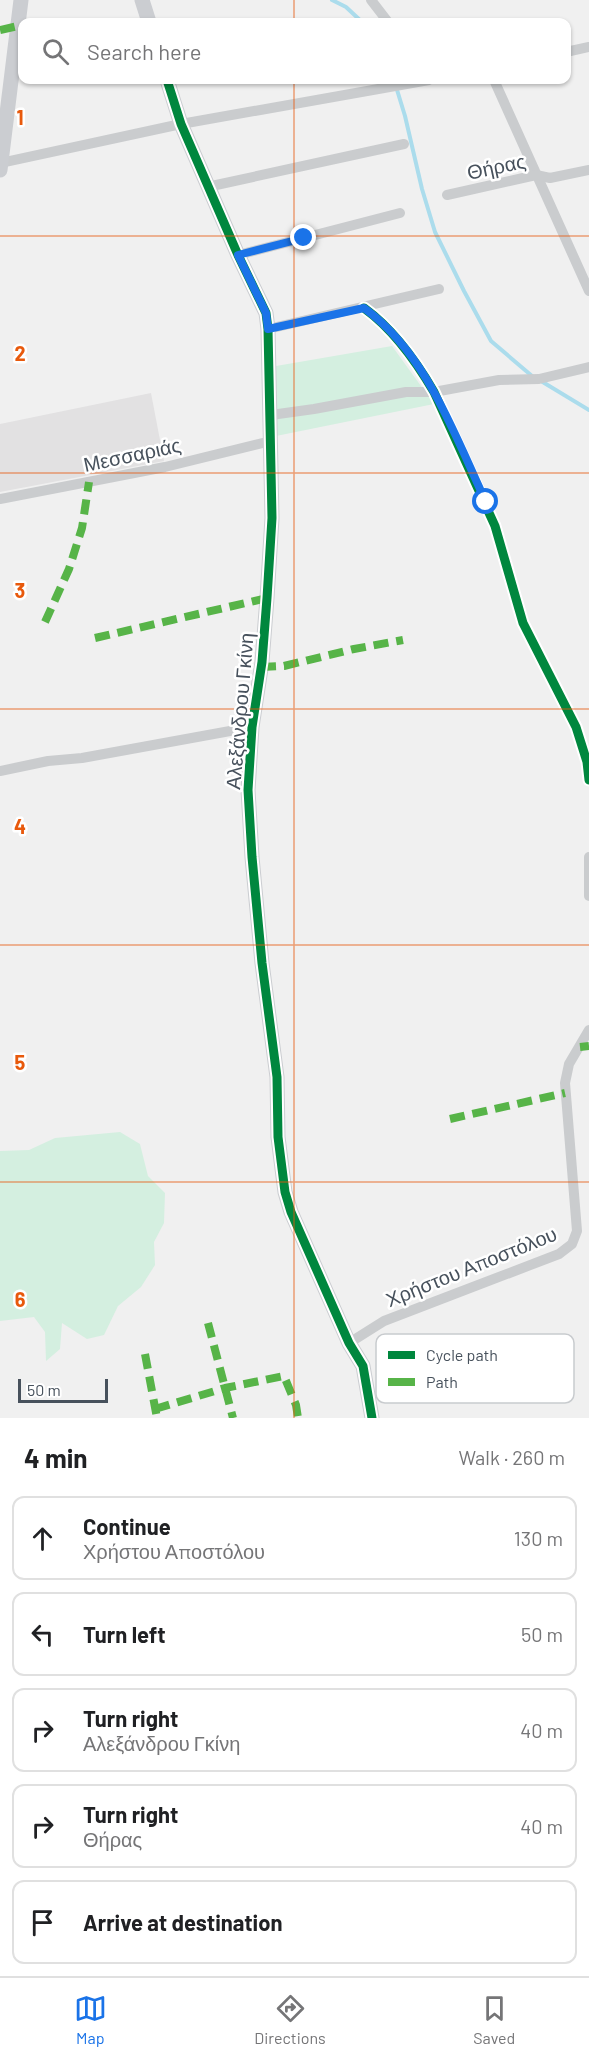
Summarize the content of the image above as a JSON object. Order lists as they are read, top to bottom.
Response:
{
  "streets": {
    "street": [
      "Θήρας",
      "Μεσσαριάς",
      "Αλεξάνδρου Γκίνη",
      "Χρήστου Αποστόλου"
    ]
  },
  "crossings": [
    ["Μεσσαριάς", "Αλεξάνδρου Γκίνη"],
    ["Αλεξάνδρου Γκίνη", "Χρήστου Αποστόλου"]
  ],
  "legend": ["Cycle path", "Path"],
  "scale_bar": "50 m",
  "page": {
    "search": "Search here",
    "scale": "50 m",
    "heading": ["4 min", "Walk · 260 m"],
    "list": [
      ["Continue", "Χρήστου Αποστόλου", "130 m"],
      ["Turn left", "50 m"],
      ["Turn right", "Αλεξάνδρου Γκίνη", "40 m"],
      ["Turn right", "Θήρας", "40 m"],
      "Arrive at destination"
    ],
    "nav": ["Map", "Directions", "Saved"]
  },
  "grid": {
    "rows": [
      "1",
      "2",
      "3",
      "4",
      "5",
      "6"
    ]
  }
}
